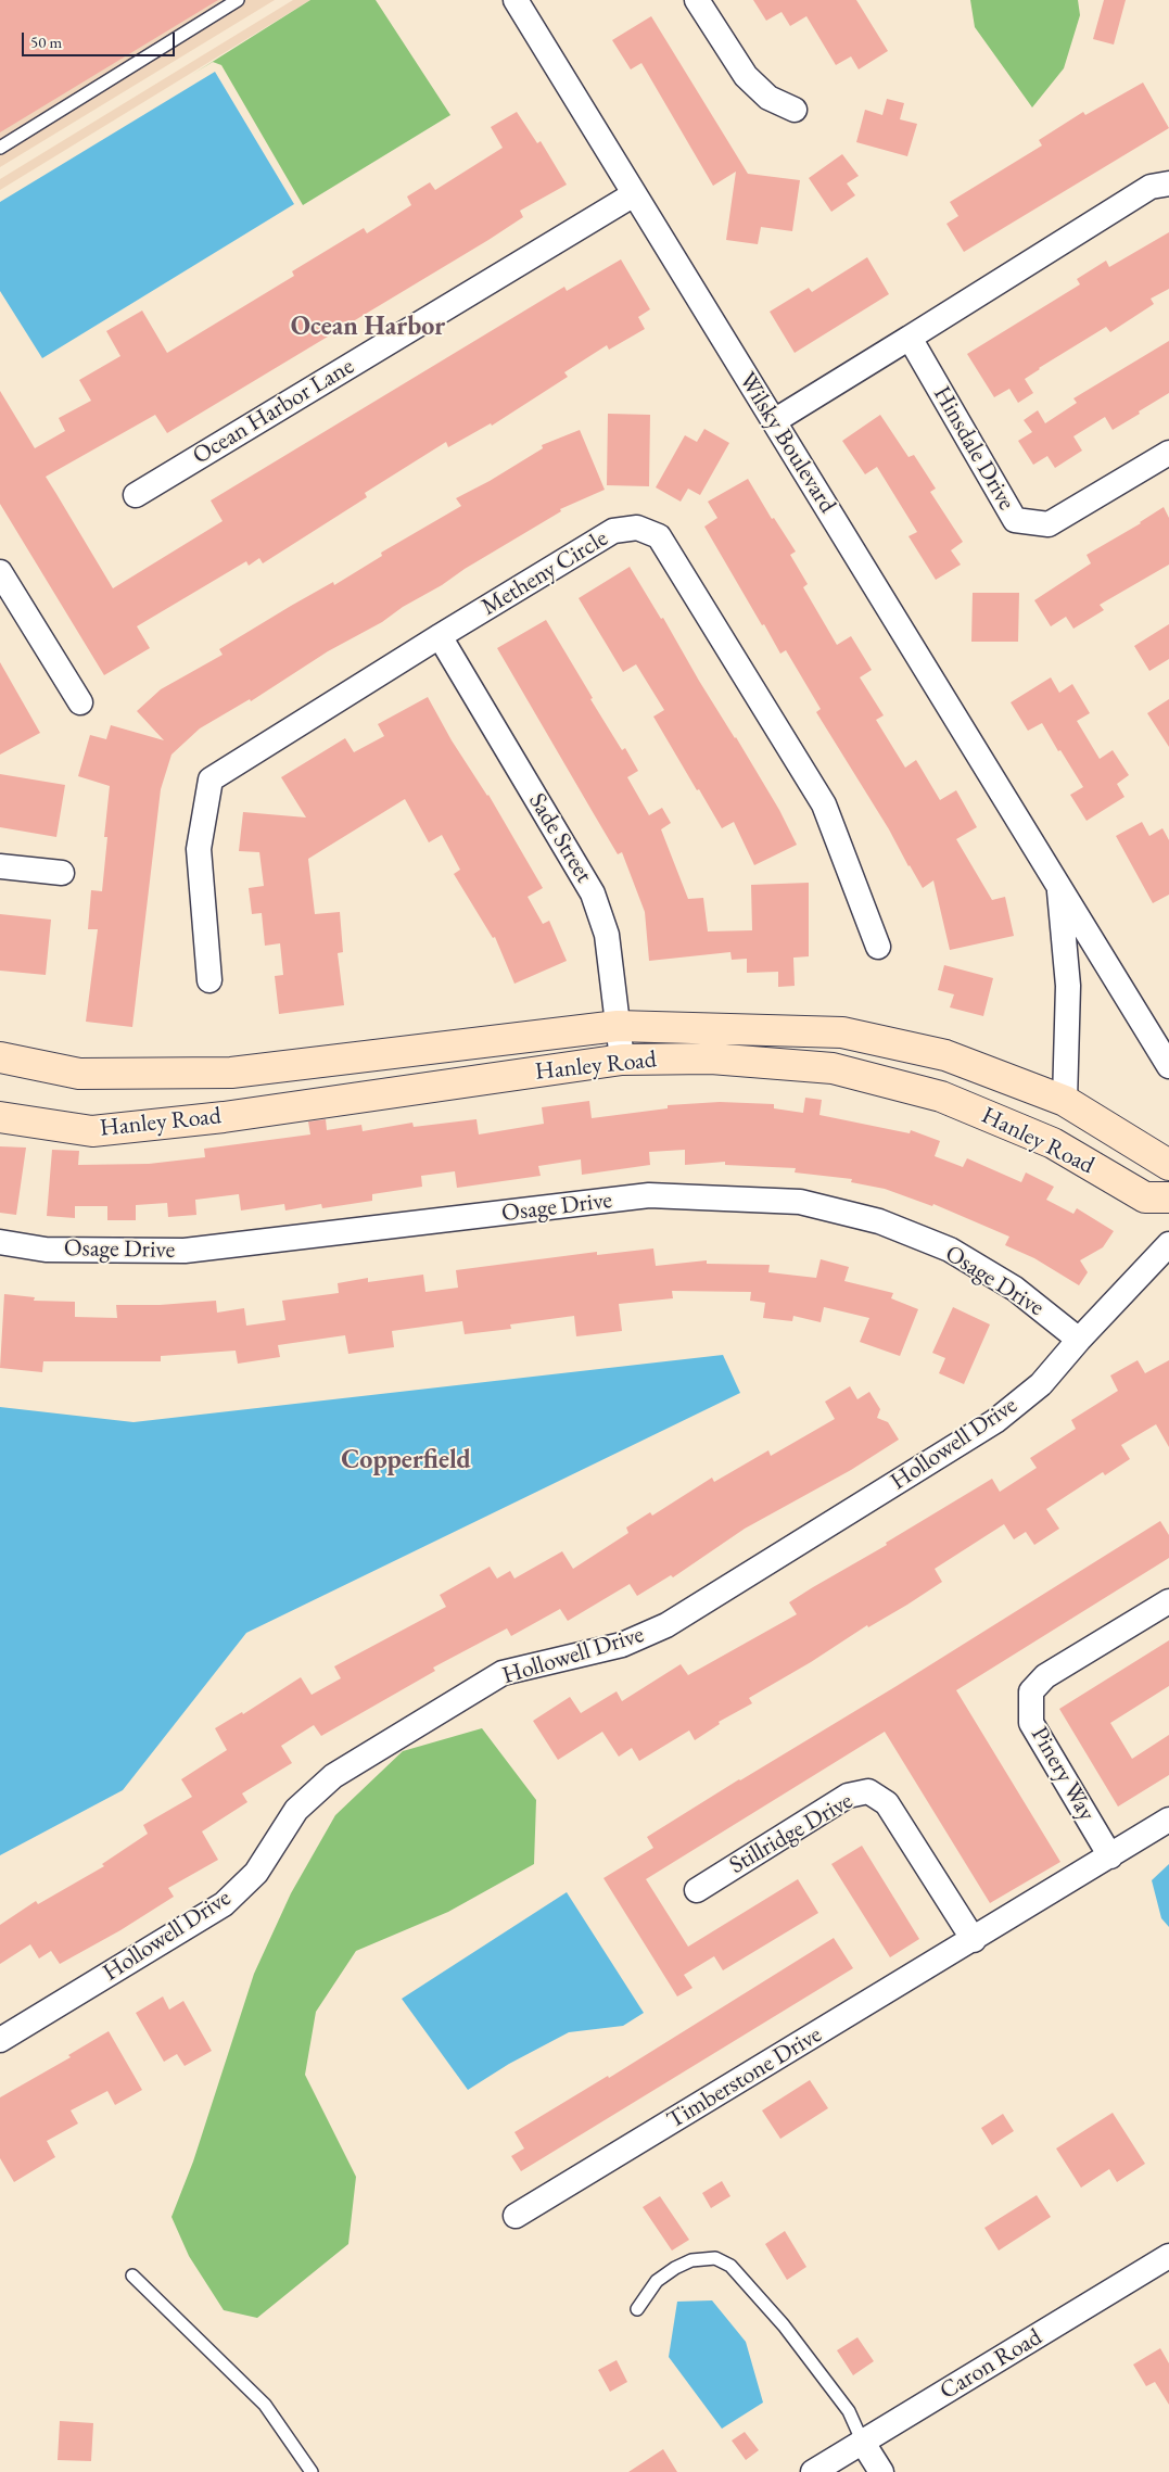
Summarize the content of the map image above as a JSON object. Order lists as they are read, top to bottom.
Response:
{
  "streets": {
    "main road": ["Hanley Road"],
    "street": [
      "Ocean Harbor Lane",
      "Wilsky Boulevard",
      "Hinsdale Drive",
      "Metheny Circle",
      "Sade Street",
      "Osage Drive",
      "Hollowell Drive",
      "Pinery Way",
      "Stillridge Drive",
      "Timberstone Drive",
      "Caron Road"
    ]
  },
  "crossings": [
    ["Ocean Harbor Lane", "Wilsky Boulevard"],
    ["Wilsky Boulevard", "Hanley Road"],
    ["Metheny Circle", "Sade Street"],
    ["Sade Street", "Hanley Road"],
    ["Osage Drive", "Hollowell Drive"],
    ["Stillridge Drive", "Timberstone Drive"]
  ],
  "districts": ["Ocean Harbor", "Copperfield"],
  "scale_bar": "50 m"
}
